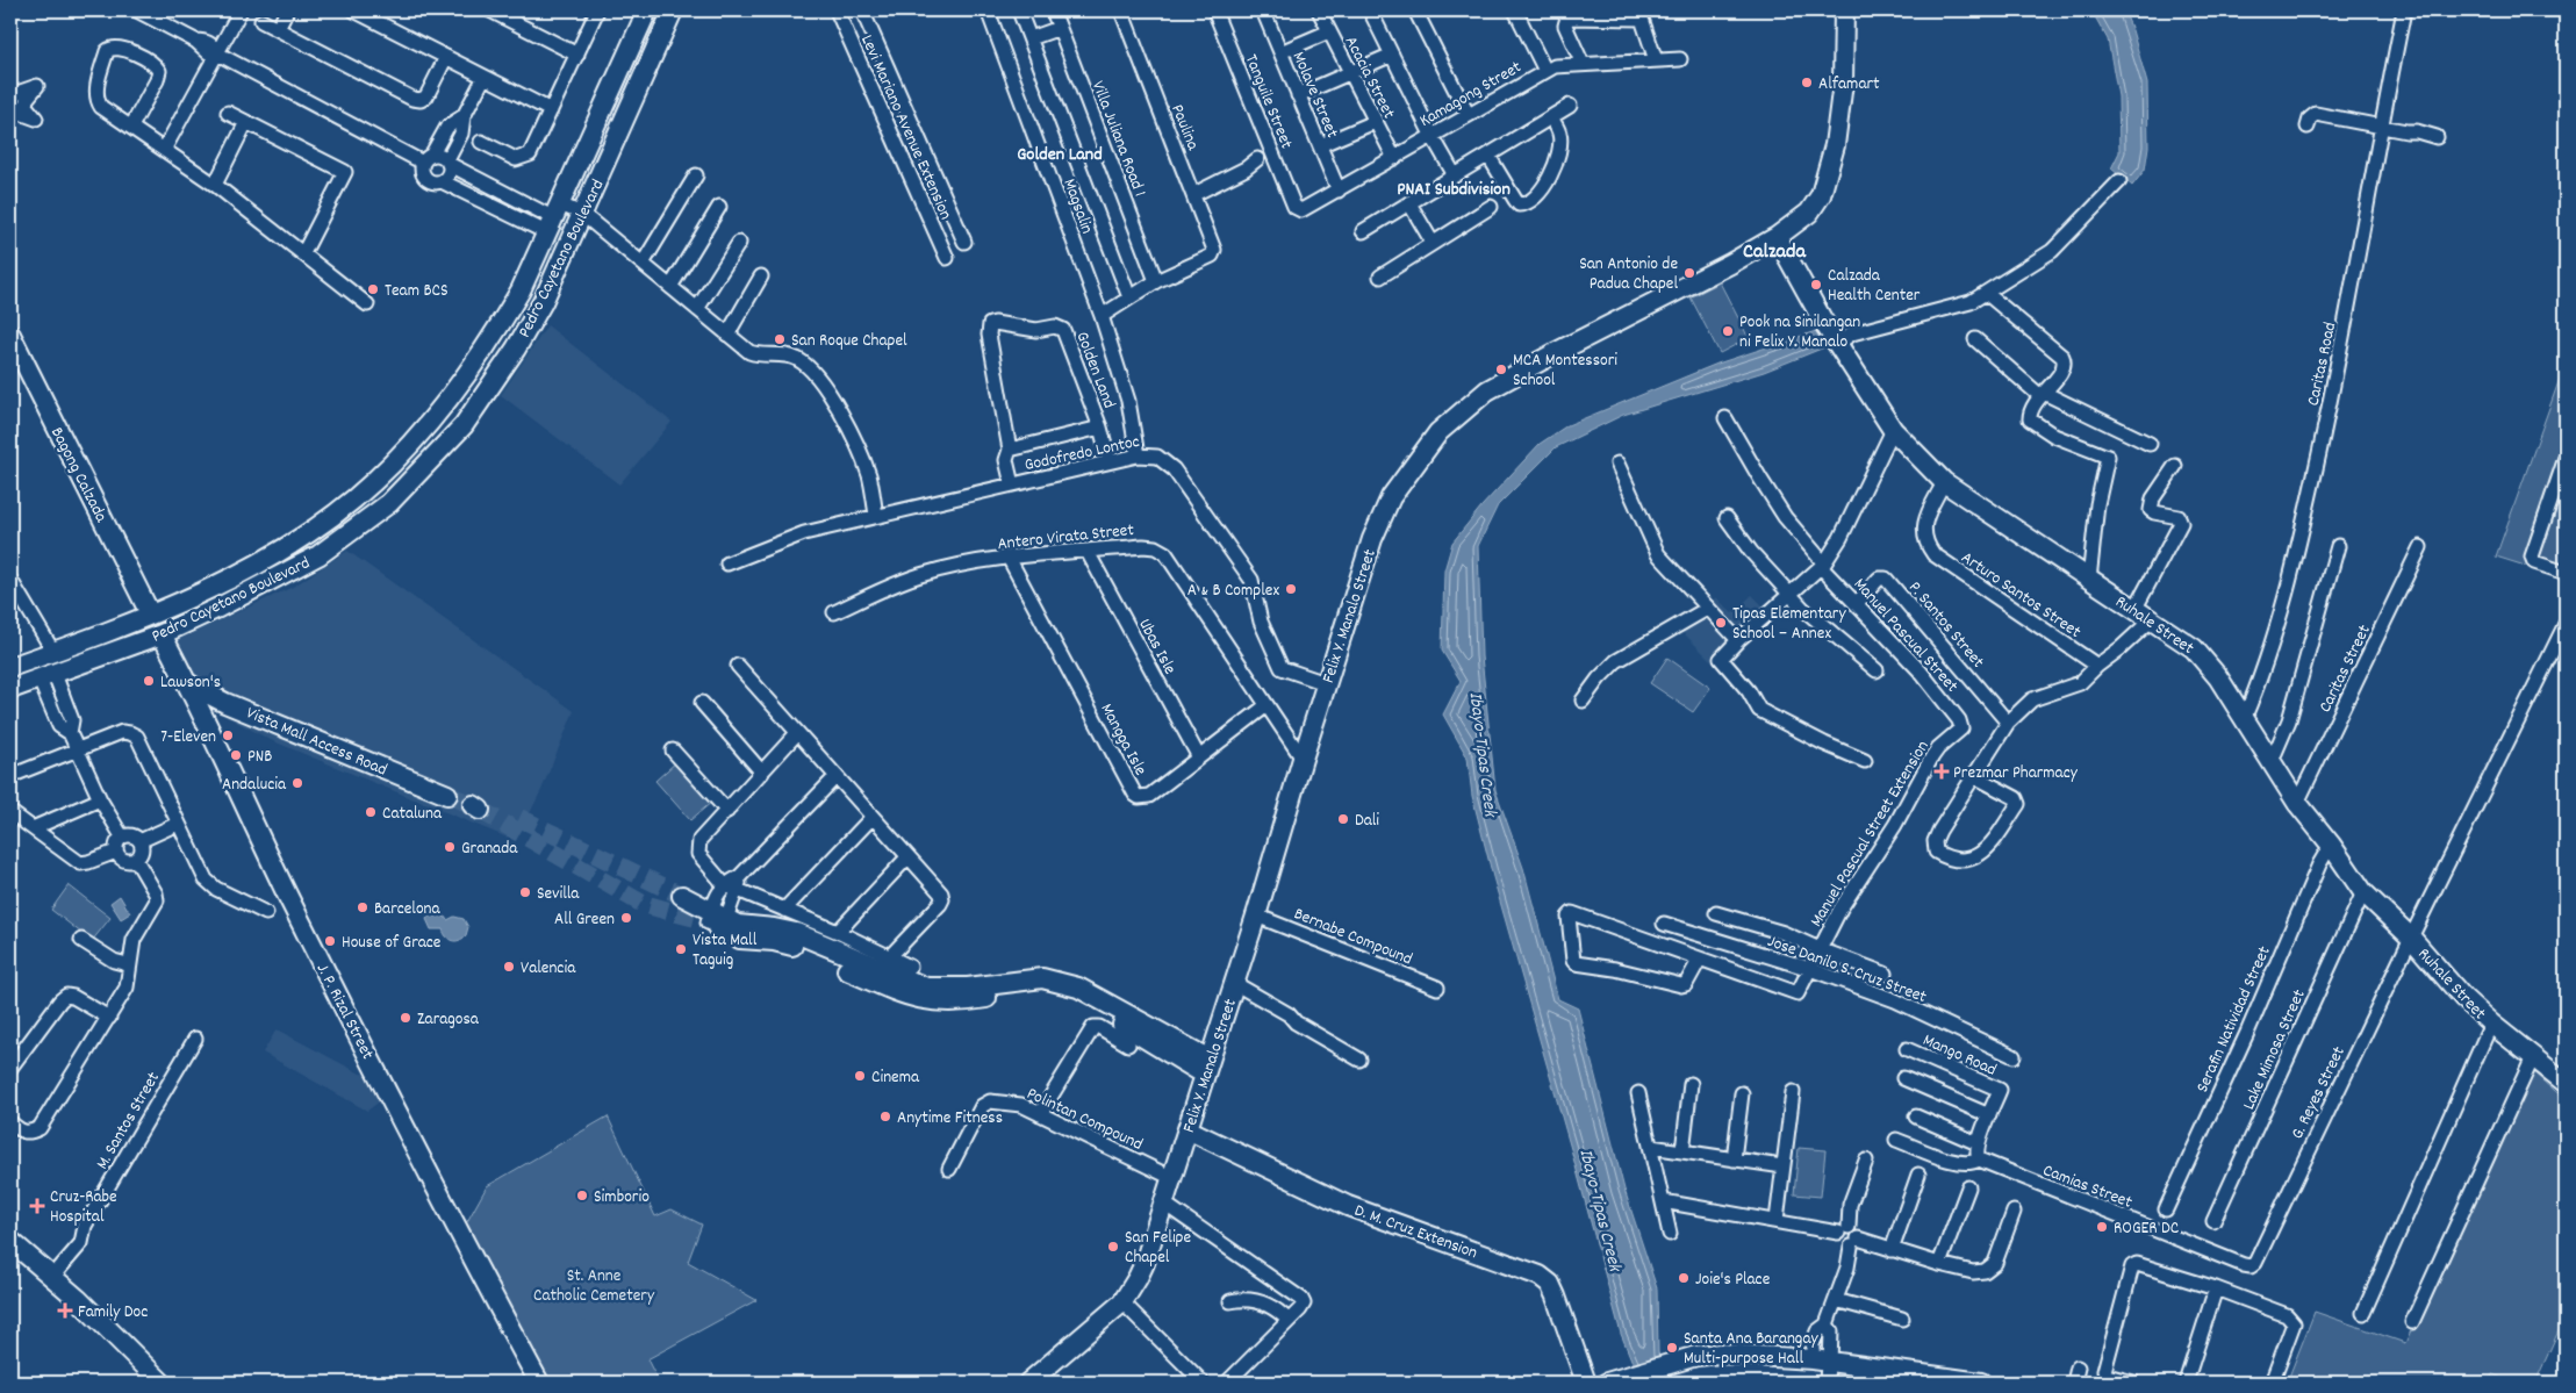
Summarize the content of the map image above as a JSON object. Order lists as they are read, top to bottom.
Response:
{
  "streets": {
    "street": [
      "Acacia Street",
      "Kamagong Street",
      "Molave Street",
      "Tanguile Street",
      "Levi Mariano Avenue Extension",
      "Paulina",
      "Villa Juliana Road 1",
      "Magsalin",
      "Pedro Cayetano Boulevard",
      "Caritas Road",
      "Golden Land",
      "Godofredo Lontoc",
      "Bagong Calzada",
      "Antero Virata Street",
      "Arturo Santos Street",
      "Felix Y. Manalo Street",
      "P. Santos Street",
      "Ruhale Street",
      "Manuel Pascual Street",
      "Ubas Isle",
      "Caritas Street",
      "Mangga Isle",
      "Vista Mall Access Road",
      "Manuel Pascual Street Extension",
      "Bernabe Compound",
      "Jose Danilo S. Cruz Street",
      "J. P. Rizal Street",
      "Serafin Natividad Street",
      "Lake Mimosa Street",
      "Mango Road",
      "G. Reyes Street",
      "Polintan Compound",
      "M. Santos Street",
      "Camias Street",
      "D. M. Cruz Extension"
    ]
  },
  "crossings": [
    ["Acacia Street", "Kamagong Street"],
    ["Kamagong Street", "Molave Street"],
    ["Kamagong Street", "Tanguile Street"],
    ["Paulina", "Villa Juliana Road 1"],
    ["Magsalin", "Godofredo Lontoc"],
    ["Pedro Cayetano Boulevard", "Bagong Calzada"],
    ["Pedro Cayetano Boulevard", "J. P. Rizal Street"],
    ["Caritas Road", "Ruhale Street"],
    ["Golden Land", "Godofredo Lontoc"],
    ["Godofredo Lontoc", "Felix Y. Manalo Street"],
    ["Antero Virata Street", "Felix Y. Manalo Street"],
    ["Antero Virata Street", "Ubas Isle"],
    ["Antero Virata Street", "Mangga Isle"],
    ["Arturo Santos Street", "Ruhale Street"],
    ["Felix Y. Manalo Street", "Ruhale Street"],
    ["Felix Y. Manalo Street", "Bernabe Compound"],
    ["Felix Y. Manalo Street", "Polintan Compound"],
    ["Felix Y. Manalo Street", "D. M. Cruz Extension"],
    ["P. Santos Street", "Manuel Pascual Street"],
    ["Ruhale Street", "Caritas Street"],
    ["Ruhale Street", "Serafin Natividad Street"],
    ["Ruhale Street", "Lake Mimosa Street"],
    ["Ruhale Street", "G. Reyes Street"],
    ["Manuel Pascual Street", "Manuel Pascual Street Extension"],
    ["Ubas Isle", "Mangga Isle"],
    ["Vista Mall Access Road", "J. P. Rizal Street"],
    ["Manuel Pascual Street Extension", "Jose Danilo S. Cruz Street"],
    ["G. Reyes Street", "Camias Street"]
  ],
  "districts": ["Golden Land", "PNAI Subdivision", "Calzada"],
  "water": ["Ibayo-Tipas Creek"],
  "parks": ["St. Anne Catholic Cemetery"],
  "places": {
    "other": [
      "Alfamart",
      "San Antonio de Padua Chapel",
      "Calzada Health Center",
      "Team BCS",
      "Pook na Sinilangan ni Felix Y. Manalo",
      "San Roque Chapel",
      "MCA Montessori School",
      "A & B Complex",
      "Tipas Elementary School – Annex",
      "Lawson's",
      "7-Eleven",
      "PNB",
      "Andalucia",
      "Cataluna",
      "Dali",
      "Granada",
      "Sevilla",
      "Barcelona",
      "All Green",
      "House of Grace",
      "Vista Mall Taguig",
      "Valencia",
      "Zaragosa",
      "Cinema",
      "Anytime Fitness",
      "Simborio",
      "ROGER DC",
      "San Felipe Chapel",
      "Joie's Place",
      "Santa Ana Barangay Multi-purpose Hall"
    ],
    "health": ["Prezmar Pharmacy", "Cruz-Rabe Hospital", "Family Doc"]
  }
}
